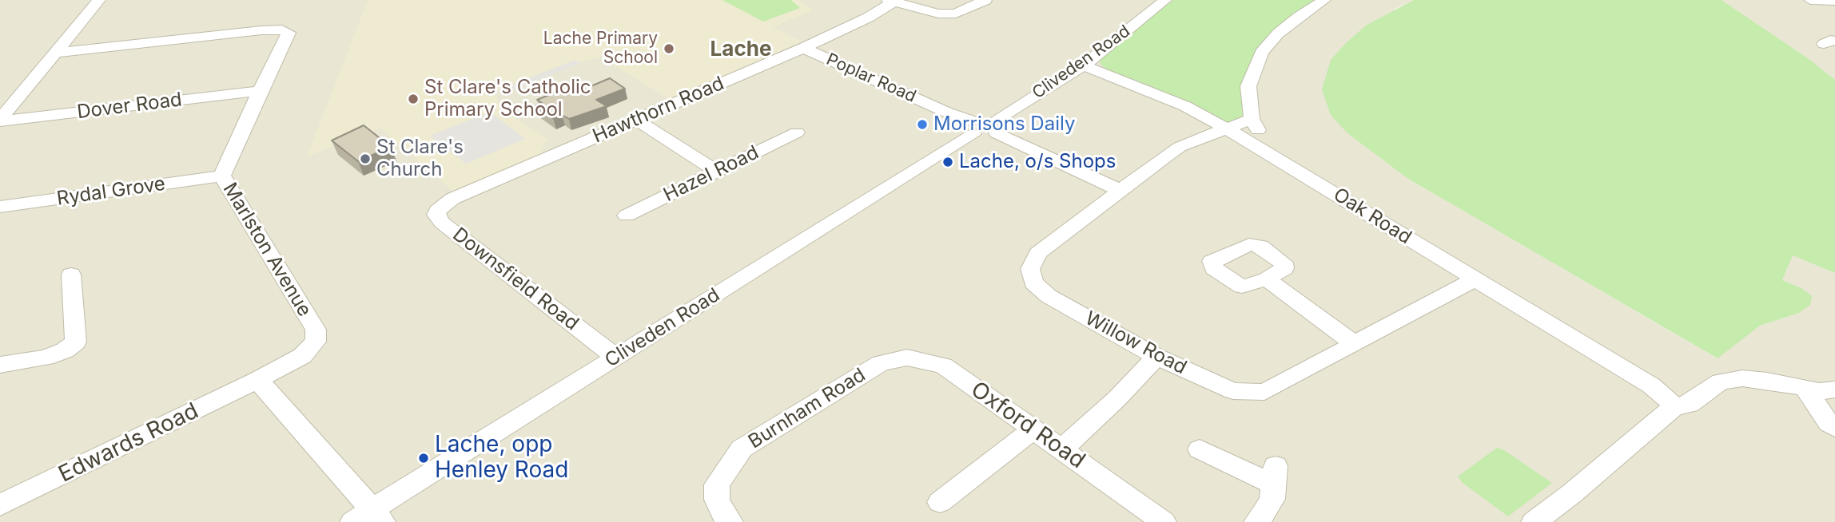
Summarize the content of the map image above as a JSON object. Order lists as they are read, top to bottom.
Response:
{
  "streets": {
    "street": [
      "Cliveden Road",
      "Poplar Road",
      "Dover Road",
      "Hawthorn Road",
      "Hazel Road",
      "Rydal Grove",
      "Oak Road",
      "Marlston Avenue",
      "Downsfield Road",
      "Willow Road",
      "Burnham Road",
      "Oxford Road",
      "Edwards Road"
    ]
  },
  "crossings": [
    ["Cliveden Road", "Poplar Road"],
    ["Cliveden Road", "Oak Road"],
    ["Cliveden Road", "Downsfield Road"],
    ["Poplar Road", "Hawthorn Road"],
    ["Dover Road", "Marlston Avenue"],
    ["Hawthorn Road", "Downsfield Road"],
    ["Rydal Grove", "Marlston Avenue"],
    ["Oak Road", "Willow Road"],
    ["Marlston Avenue", "Edwards Road"],
    ["Burnham Road", "Oxford Road"]
  ],
  "districts": ["Lache"],
  "places": [
    "Lache Primary School",
    "St Clare's Catholic Primary School",
    "Morrisons Daily",
    "St Clare's Church",
    "Lache, o/s Shops",
    "Lache, opp Henley Road"
  ]
}
